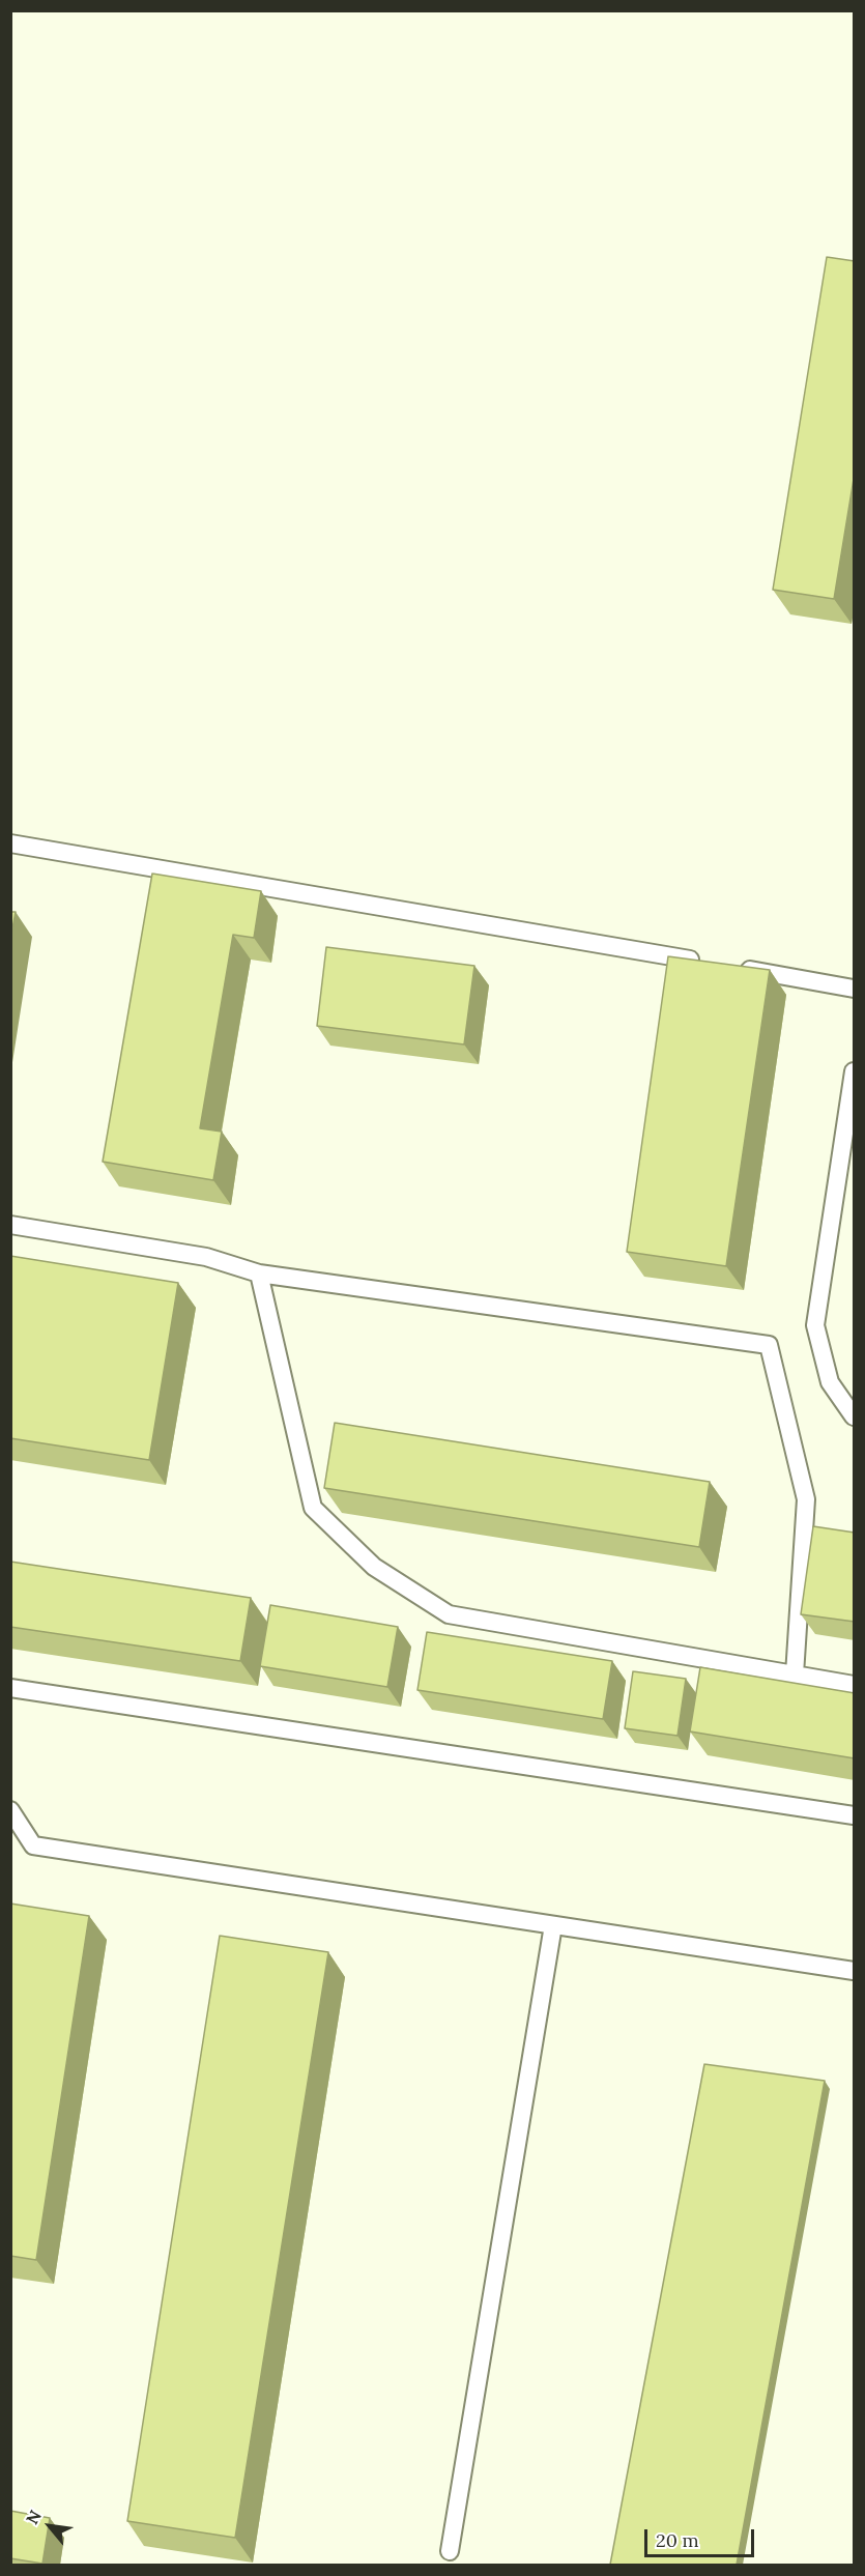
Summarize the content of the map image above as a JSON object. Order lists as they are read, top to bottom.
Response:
{
  "scale_bar": "20 m",
  "north": "top left"
}
